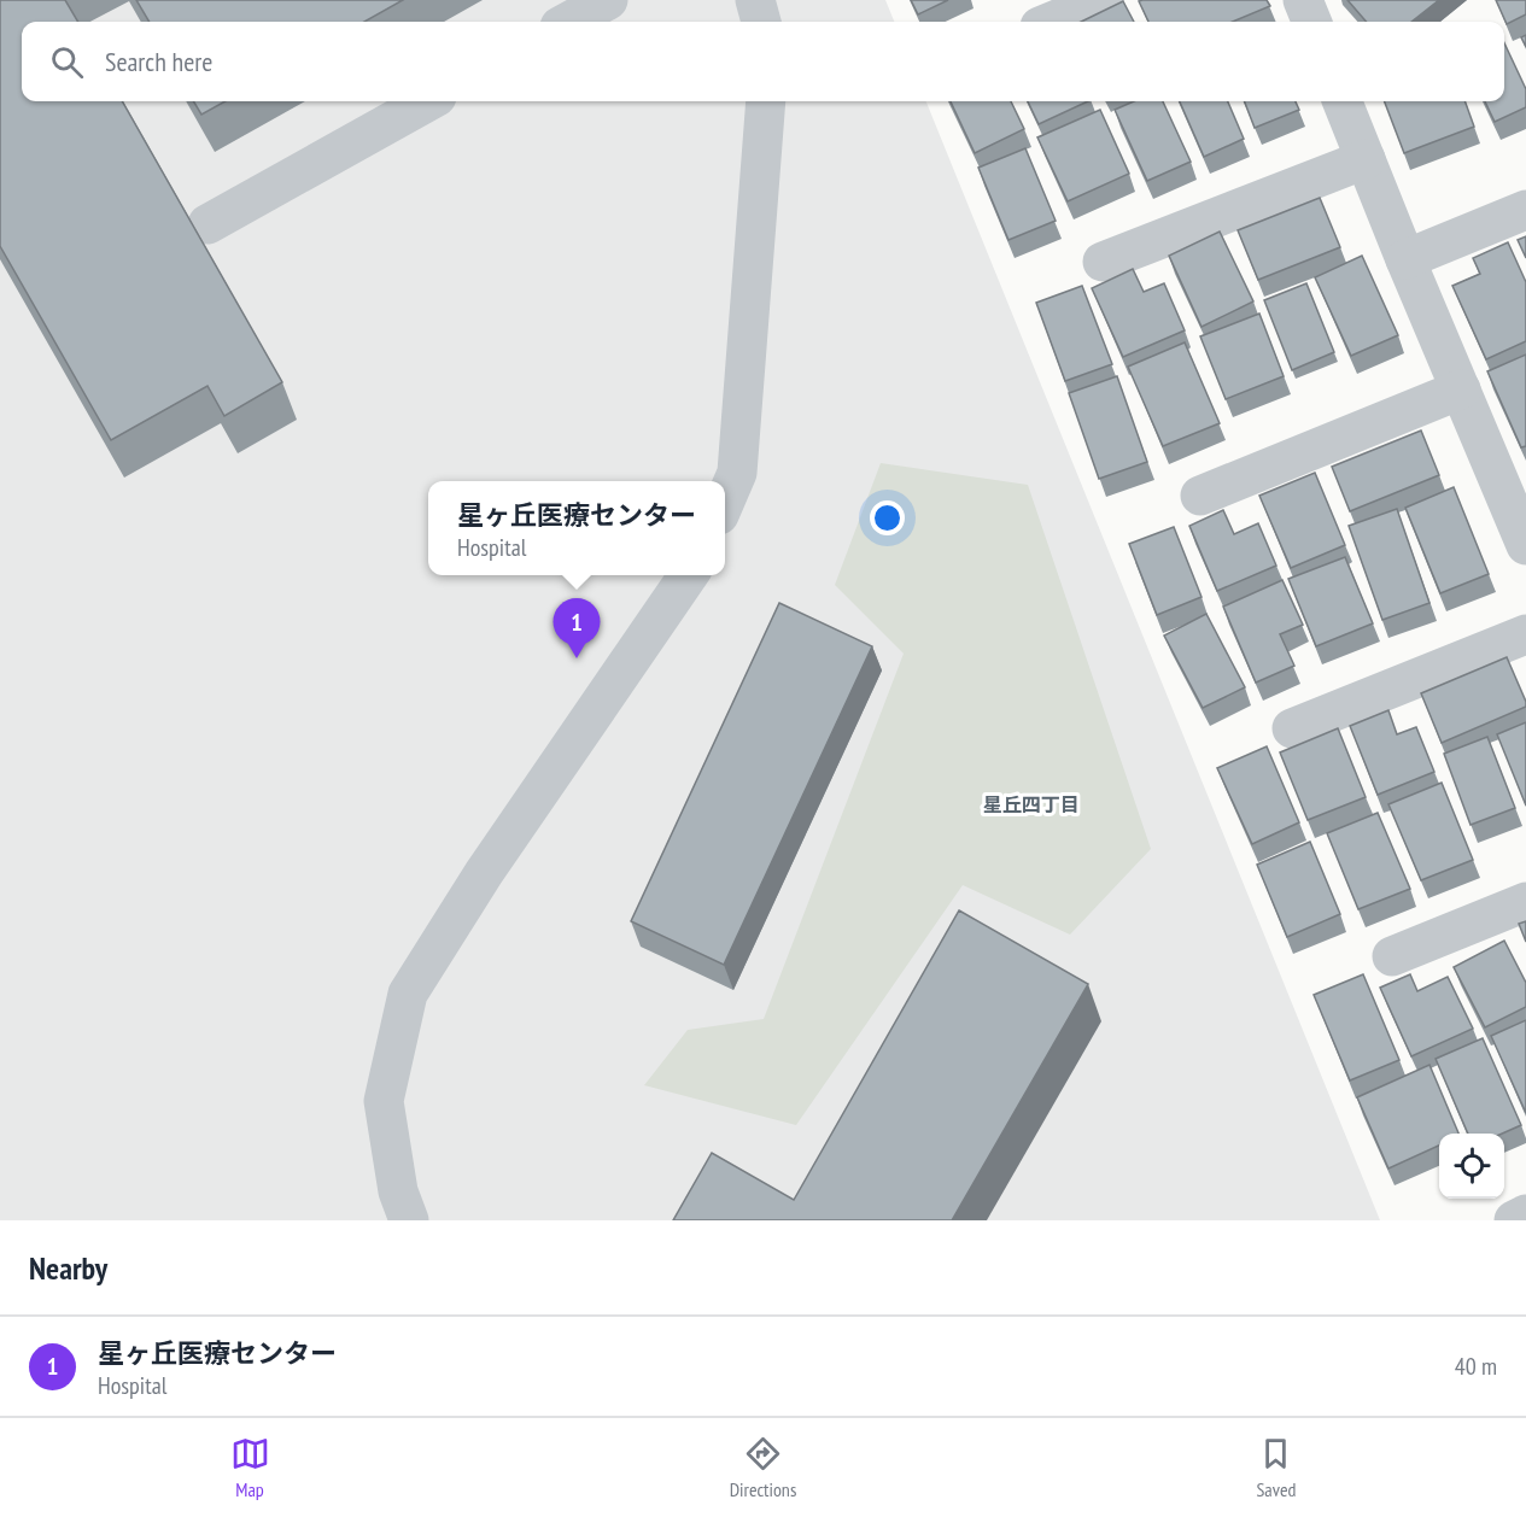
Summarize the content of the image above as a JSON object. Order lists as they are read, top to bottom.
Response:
{
  "districts": ["星丘四丁目"],
  "page": {
    "search": "Search here",
    "popup": ["星ヶ丘医療センター", "Hospital"],
    "pins": "1",
    "heading": "Nearby",
    "list": [
      {
        "mark": "1",
        "name": "星ヶ丘医療センター",
        "note": "Hospital",
        "value": "40 m"
      }
    ],
    "nav": ["Map", "Directions", "Saved"]
  }
}
